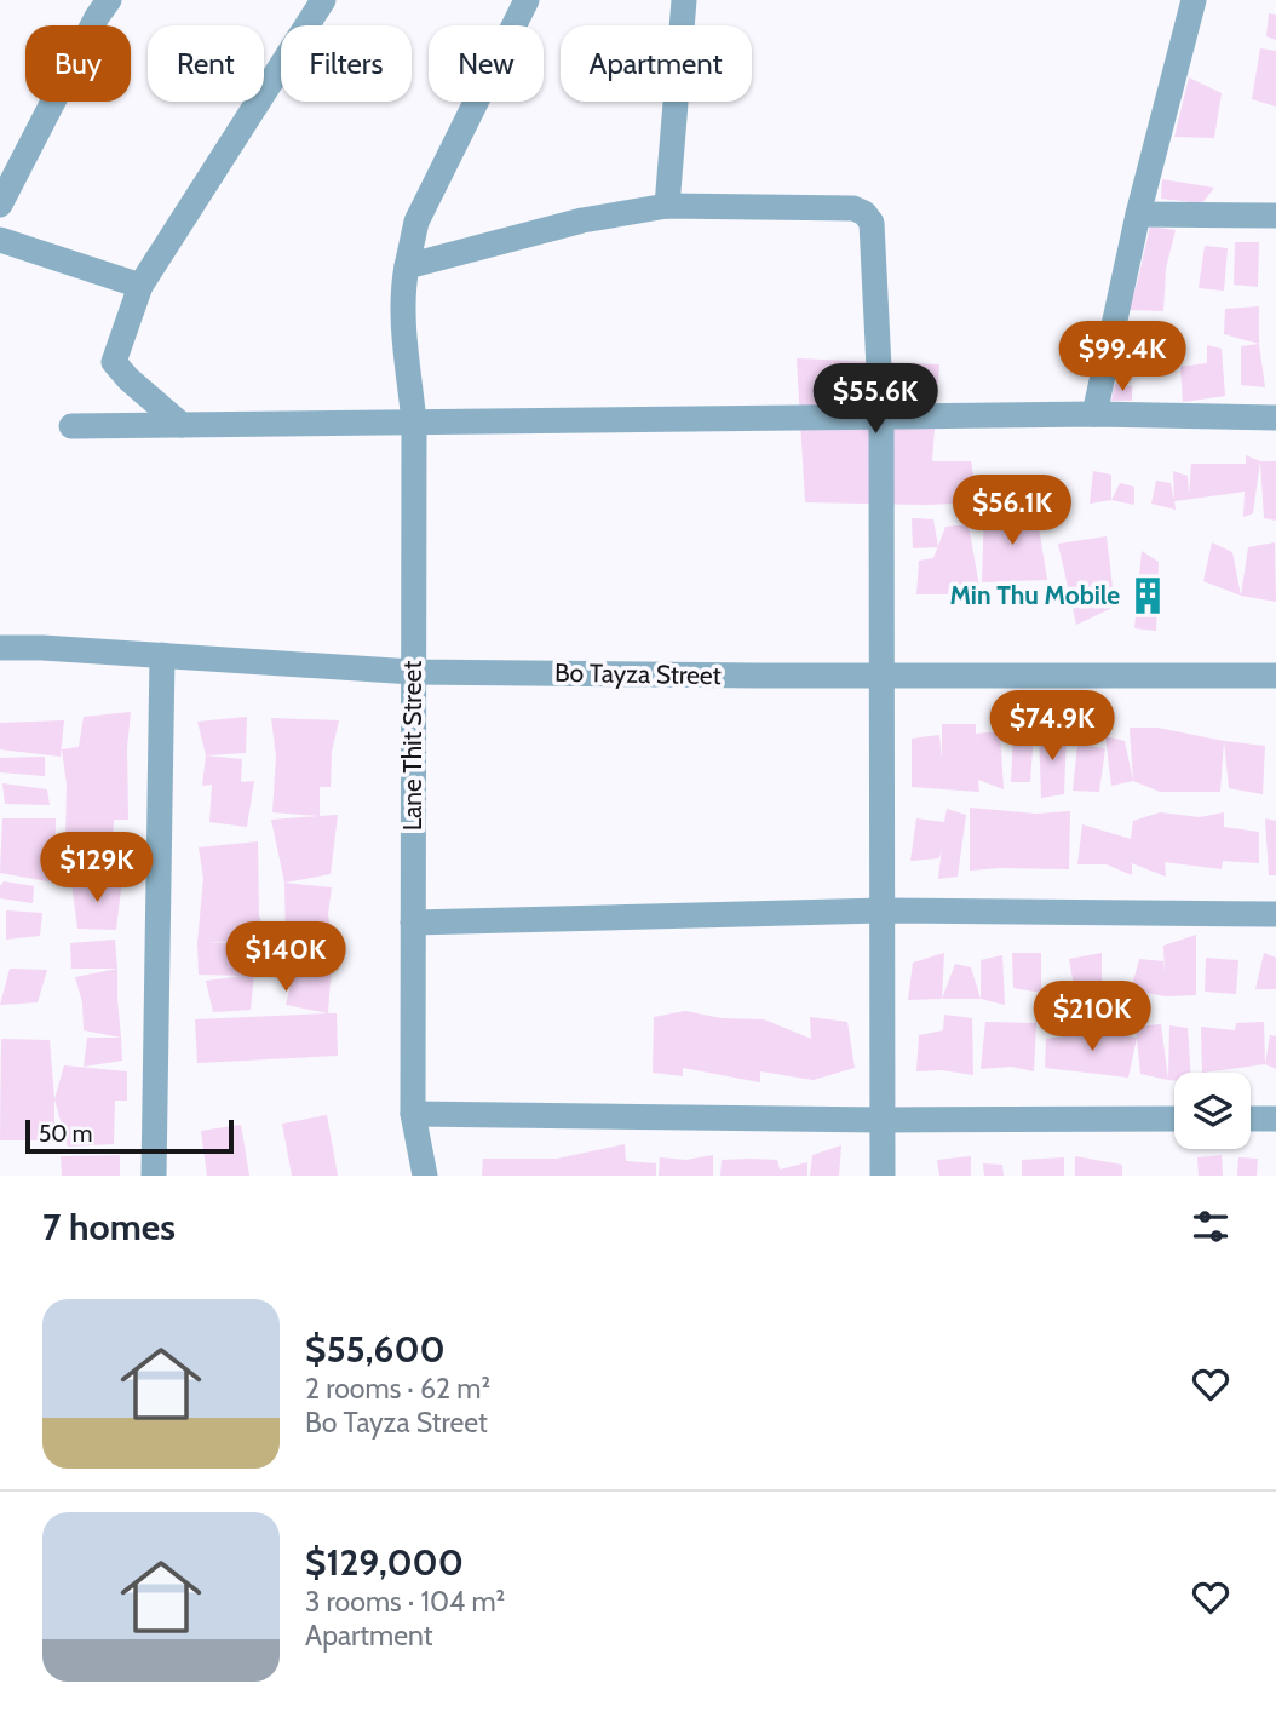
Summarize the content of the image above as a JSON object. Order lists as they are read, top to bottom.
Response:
{
  "streets": {
    "street": ["Bo Tayza Street", "Lane Thit Street"]
  },
  "crossings": [
    ["Bo Tayza Street", "Lane Thit Street"]
  ],
  "places": {
    "building": ["Min Thu Mobile"]
  },
  "scale_bar": "50 m",
  "page": {
    "chip": [
      "Buy",
      "Rent",
      "Filters",
      "New",
      "Apartment"
    ],
    "price": [
      "$99.4K",
      "$55.6K",
      "$56.1K",
      "$74.9K",
      "$129K",
      "$140K",
      "$210K"
    ],
    "scale": "50 m",
    "heading": "7 homes",
    "list": [
      {
        "name": "$55,600",
        "note": "2 rooms · 62 m² · Bo Tayza Street"
      },
      {
        "name": "$129,000",
        "note": "3 rooms · 104 m² · Apartment"
      }
    ]
  }
}
